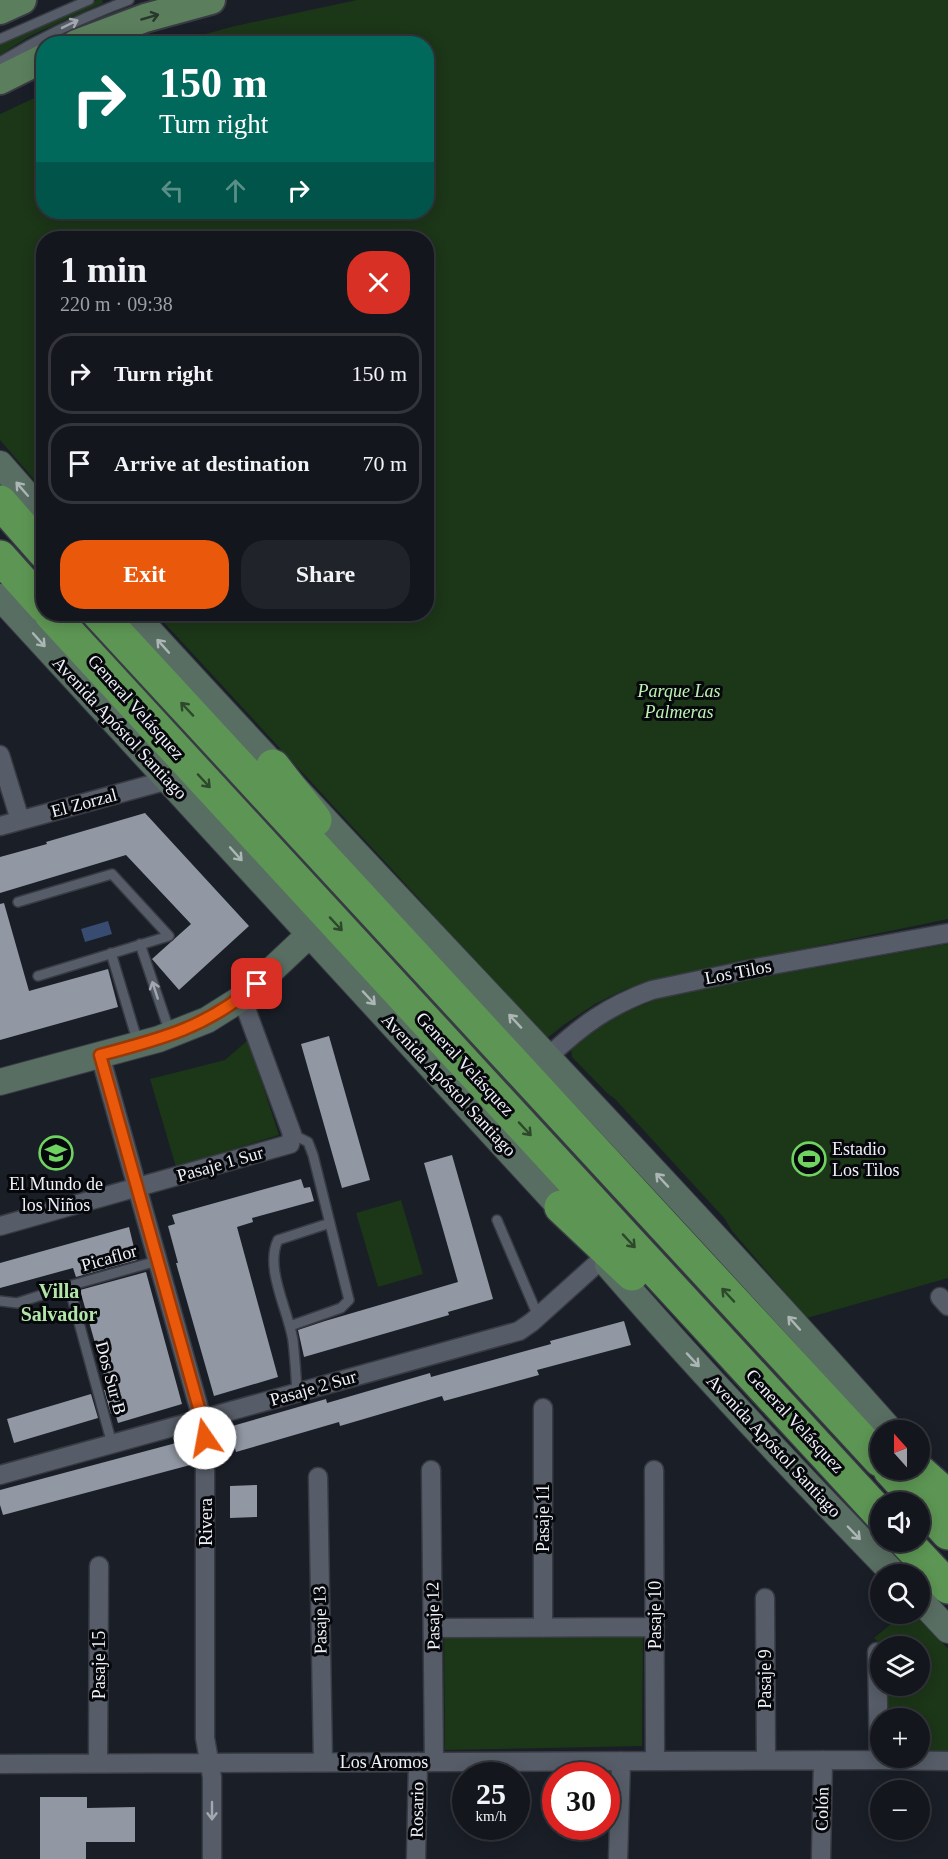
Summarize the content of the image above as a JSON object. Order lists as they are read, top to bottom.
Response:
{
  "streets": {
    "highway": ["General Velásquez"],
    "main road": ["Avenida Apóstol Santiago"],
    "street": [
      "El Zorzal",
      "Los Tilos",
      "Pasaje 1 Sur",
      "Pasaje 2 Sur",
      "Pasaje 11",
      "Rivera",
      "Pasaje 10",
      "Pasaje 12",
      "Pasaje 13",
      "Pasaje 15",
      "Pasaje 9",
      "Los Aromos",
      "Colón",
      "Rosario"
    ],
    "lane": ["Picaflor", "Dos Sur B"]
  },
  "crossings": [
    ["Avenida Apóstol Santiago", "El Zorzal"],
    ["Avenida Apóstol Santiago", "Pasaje 2 Sur"],
    ["Pasaje 1 Sur", "Rivera"],
    ["Picaflor", "Dos Sur B"],
    ["Picaflor", "Rivera"],
    ["Dos Sur B", "Pasaje 2 Sur"],
    ["Pasaje 2 Sur", "Rivera"],
    ["Rivera", "Los Aromos"],
    ["Pasaje 10", "Los Aromos"],
    ["Pasaje 12", "Los Aromos"],
    ["Pasaje 12", "Rosario"],
    ["Pasaje 13", "Los Aromos"],
    ["Pasaje 15", "Los Aromos"],
    ["Pasaje 9", "Los Aromos"],
    ["Los Aromos", "Colón"],
    ["Los Aromos", "Rosario"]
  ],
  "districts": ["Villa Salvador"],
  "parks": ["Parque Las Palmeras"],
  "places": {
    "school or university": ["El Mundo de los Niños"],
    "sports": ["Estadio Los Tilos"]
  },
  "north": "top",
  "page": {
    "turn": ["150 m", "Turn right"],
    "heading": ["1 min", "220 m · 09:38"],
    "list": [
      {
        "name": "Turn right",
        "value": "150 m"
      },
      {
        "name": "Arrive at destination",
        "value": "70 m"
      }
    ],
    "buttons": ["Exit", "Share"],
    "map_buttons": ["+", "−"],
    "speed": "25 km/h",
    "limit": "30"
  }
}
